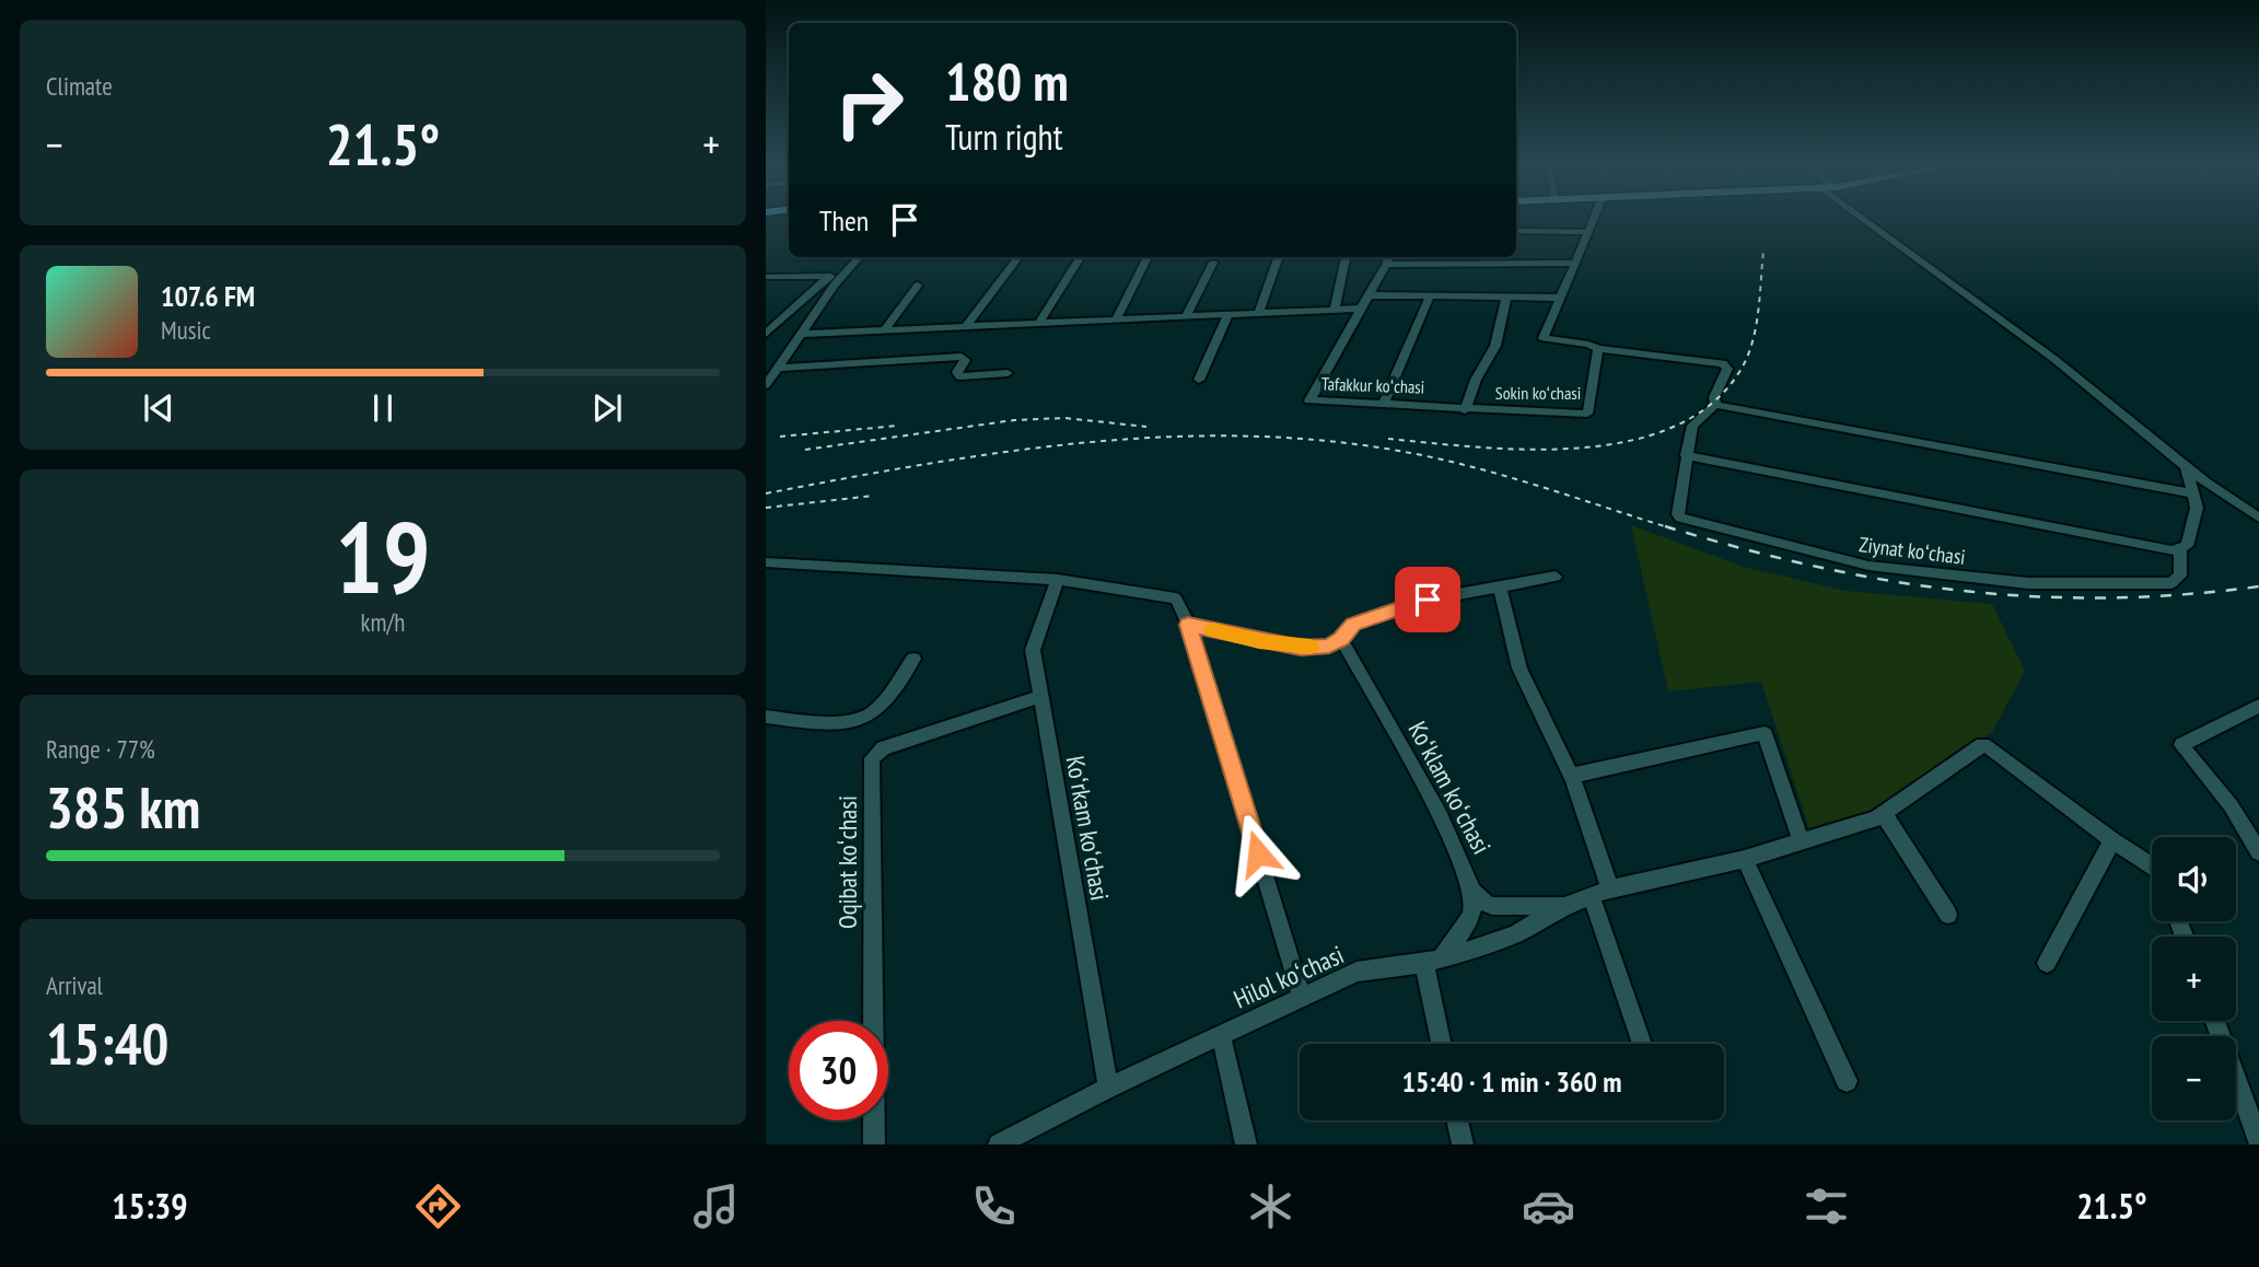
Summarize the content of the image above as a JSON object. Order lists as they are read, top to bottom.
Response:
{
  "streets": {
    "street": [
      "Tafakkur koʻchasi",
      "Sokin koʻchasi",
      "Ziynat koʻchasi",
      "Koʻklam koʻchasi",
      "Koʻrkam koʻchasi",
      "Oqibat koʻchasi",
      "Hilol koʻchasi"
    ]
  },
  "crossings": [
    ["Tafakkur koʻchasi", "Sokin koʻchasi"],
    ["Koʻrkam koʻchasi", "Oqibat koʻchasi"],
    ["Koʻrkam koʻchasi", "Hilol koʻchasi"]
  ],
  "page": {
    "tile": [
      "Climate",
      ["19", "km/h"],
      ["Range · 77%", "385 km"],
      ["Arrival", "15:40"]
    ],
    "turn": ["180 m", "Turn right"],
    "heat": ["−", "21.5°", "+"],
    "then": "Then",
    "song": ["107.6 FM", "Music"],
    "map_buttons": ["+", "−"],
    "limit": "30",
    "trip": "15:40 · 1 min · 360 m",
    "tabs": ["15:39", "21.5°"]
  }
}
